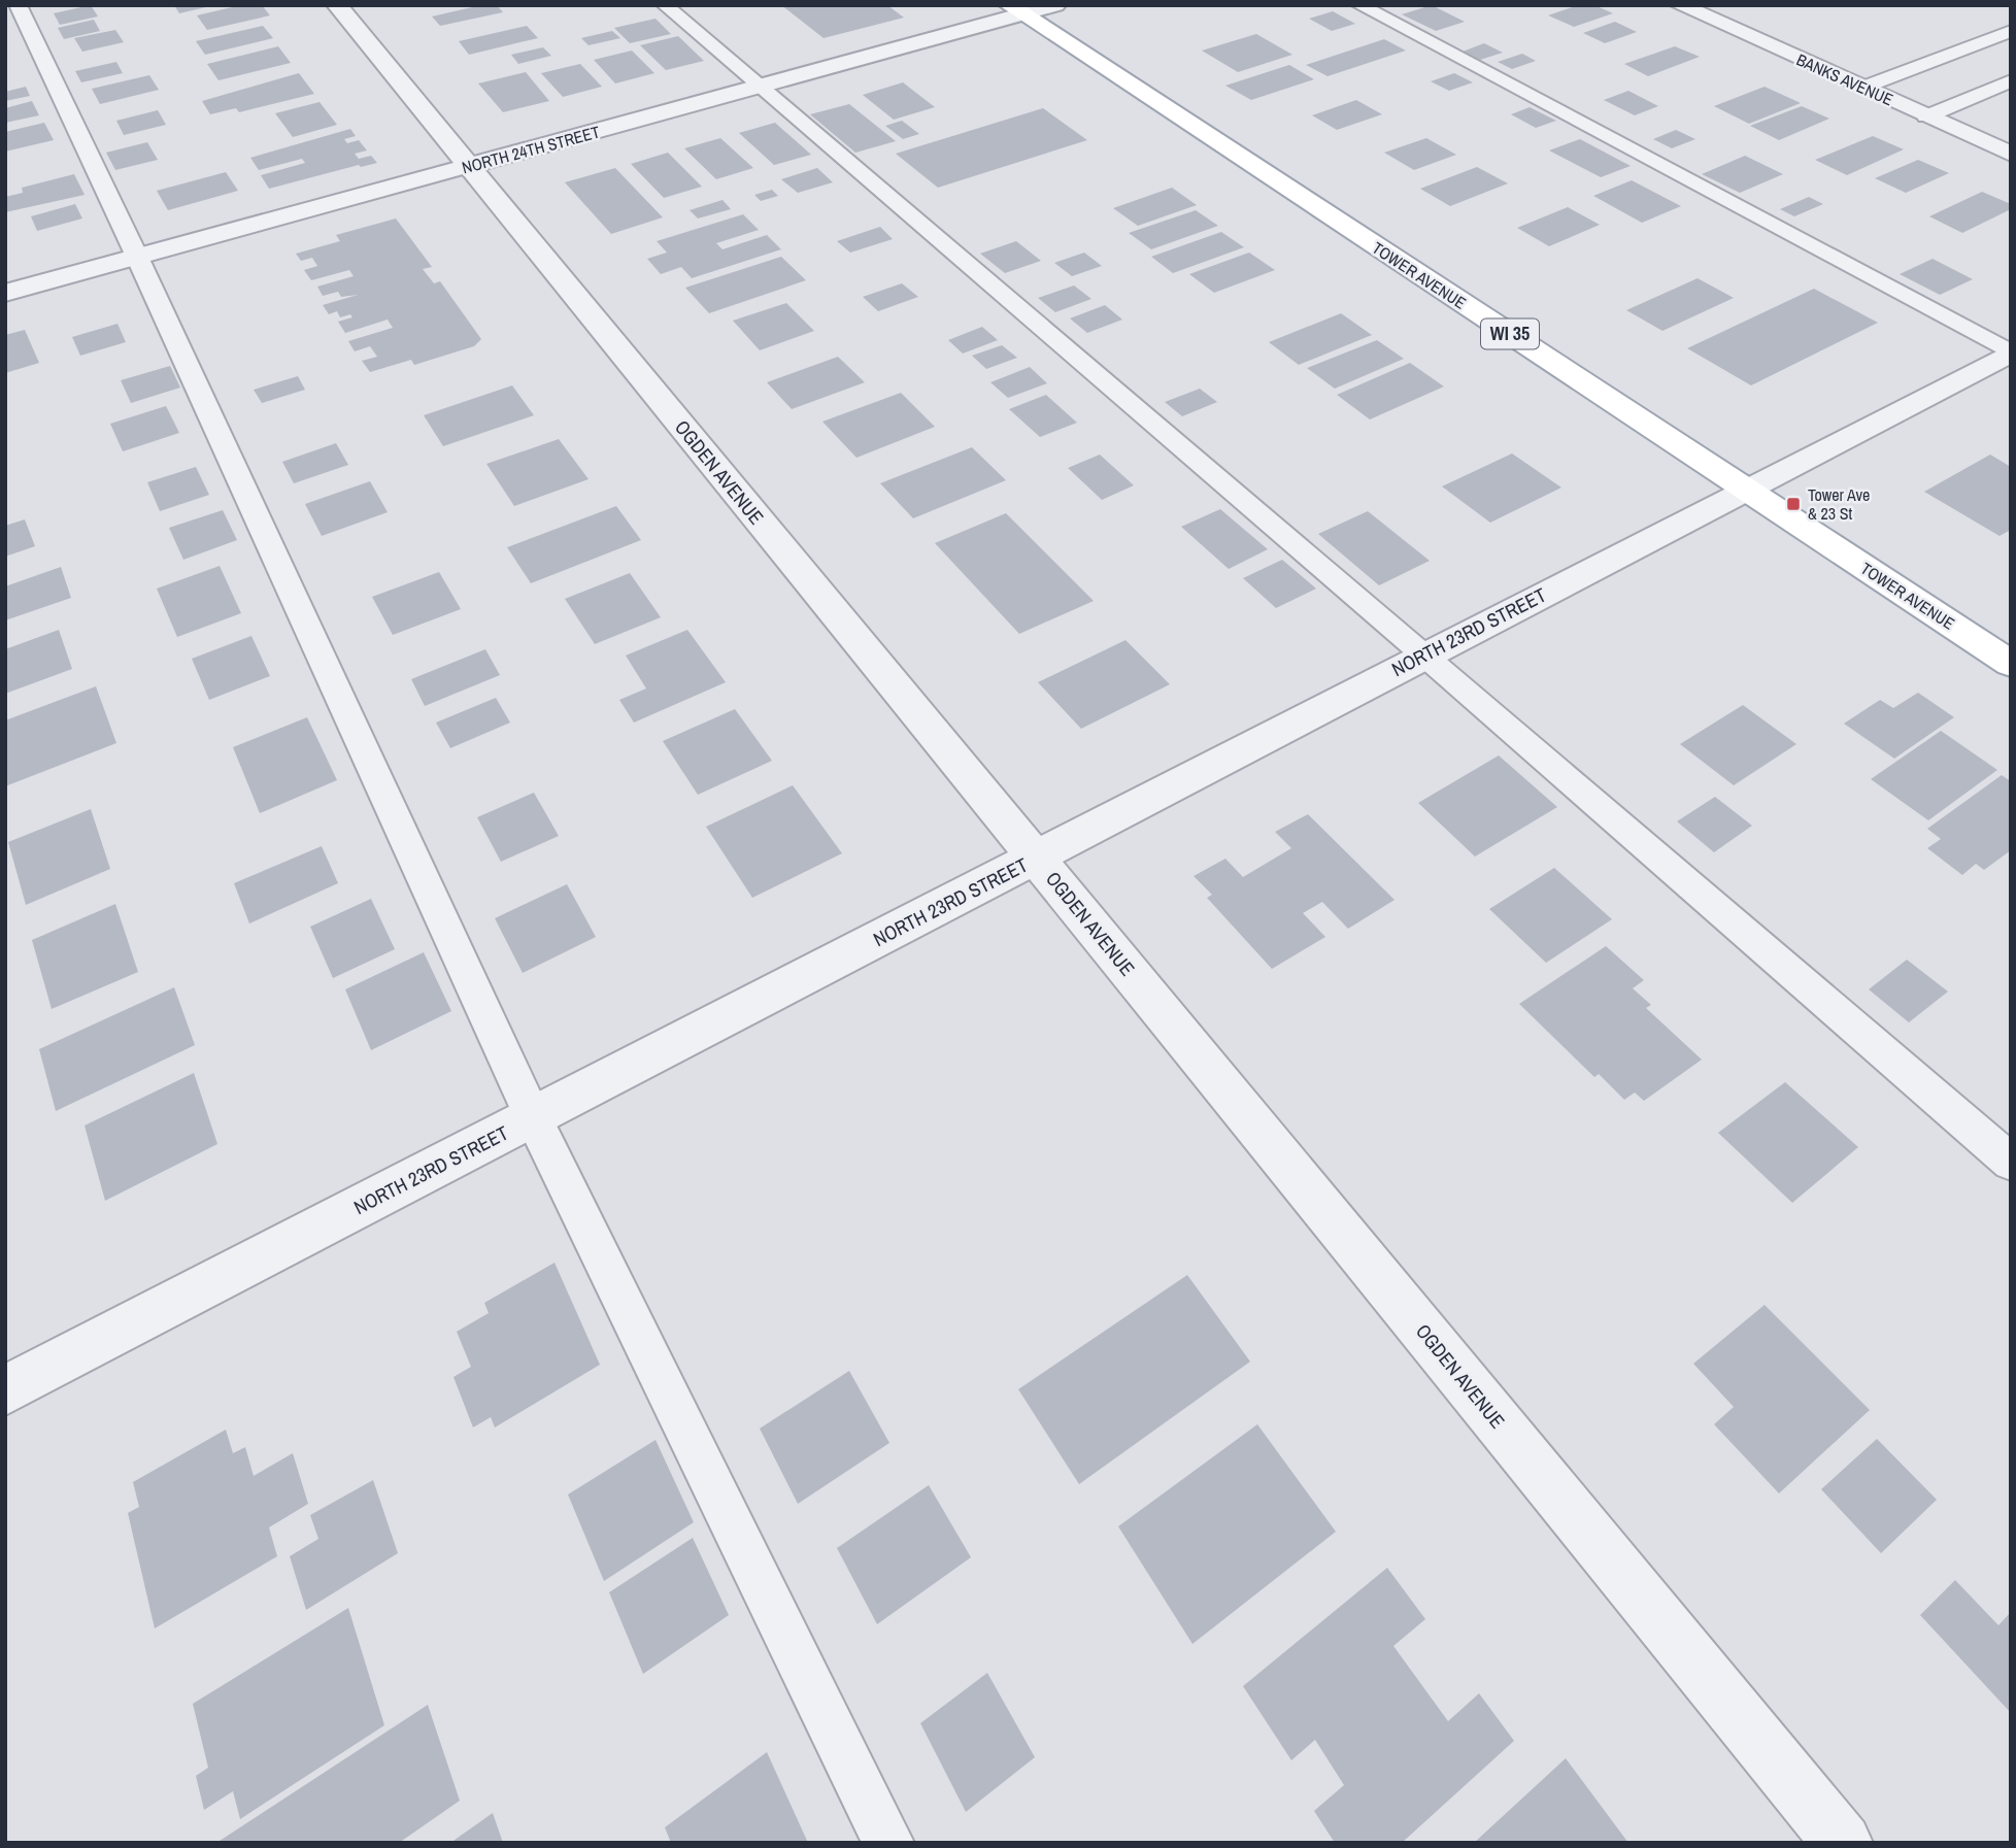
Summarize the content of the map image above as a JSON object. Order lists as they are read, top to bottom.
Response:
{
  "streets": {
    "main road": ["TOWER AVENUE", "WI 35"],
    "street": [
      "BANKS AVENUE",
      "NORTH 24TH STREET",
      "OGDEN AVENUE",
      "NORTH 23RD STREET"
    ]
  },
  "crossings": [
    ["NORTH 24TH STREET", "TOWER AVENUE"],
    ["NORTH 24TH STREET", "OGDEN AVENUE"],
    ["TOWER AVENUE", "NORTH 23RD STREET"],
    ["OGDEN AVENUE", "NORTH 23RD STREET"]
  ],
  "places": {
    "transit": ["Tower Ave & 23 St"]
  }
}
